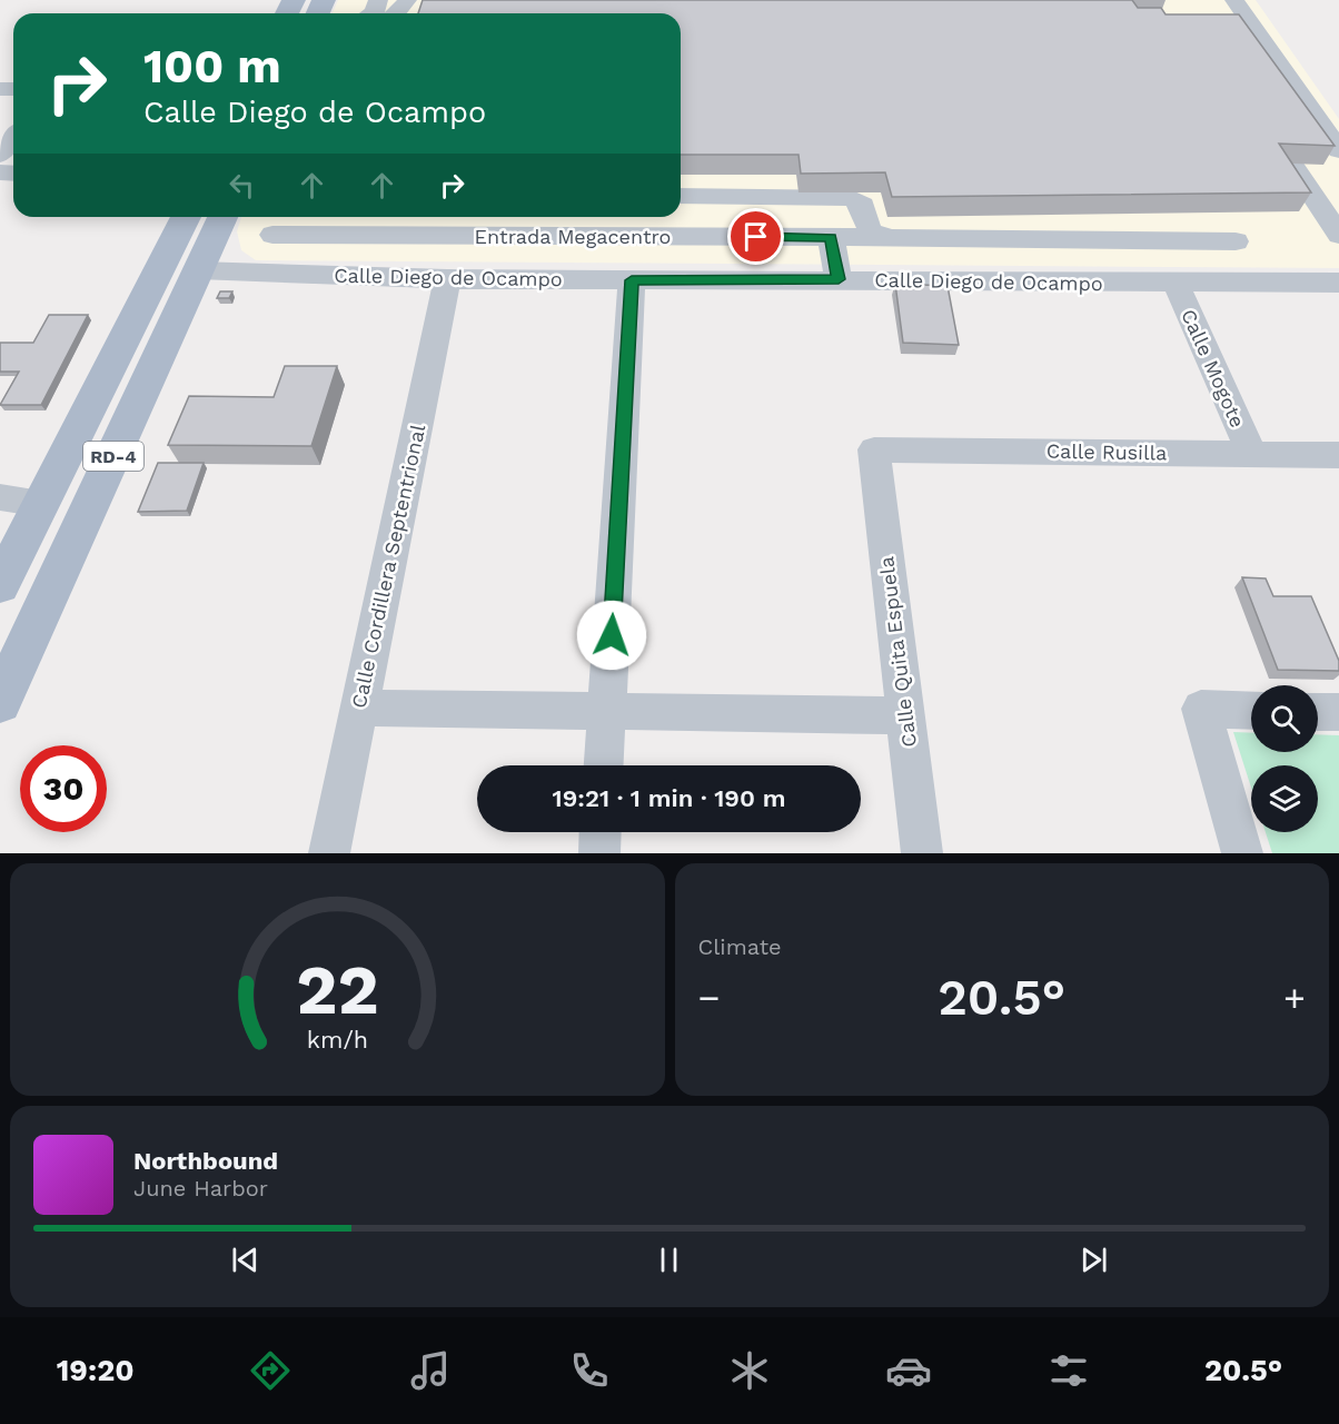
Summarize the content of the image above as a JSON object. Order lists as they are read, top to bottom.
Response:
{
  "streets": {
    "main road": ["RD-4"],
    "street": [
      "Entrada Megacentro",
      "Calle Diego de Ocampo",
      "Calle Mogote",
      "Calle Rusilla",
      "Calle Cordillera Septentrional",
      "Calle Quita Espuela"
    ]
  },
  "crossings": [
    ["Calle Diego de Ocampo", "Calle Mogote"],
    ["Calle Diego de Ocampo", "RD-4"],
    ["Calle Diego de Ocampo", "Calle Cordillera Septentrional"],
    ["Calle Mogote", "Calle Rusilla"],
    ["Calle Rusilla", "Calle Quita Espuela"]
  ],
  "page": {
    "turn": ["100 m", "Calle Diego de Ocampo"],
    "limit": "30",
    "trip": "19:21 · 1 min · 190 m",
    "tile": "Climate",
    "heat": ["−", "20.5°", "+"],
    "song": ["Northbound", "June Harbor"],
    "tabs": ["19:20", "20.5°"],
    "gauge": ["22", "km/h"]
  }
}
